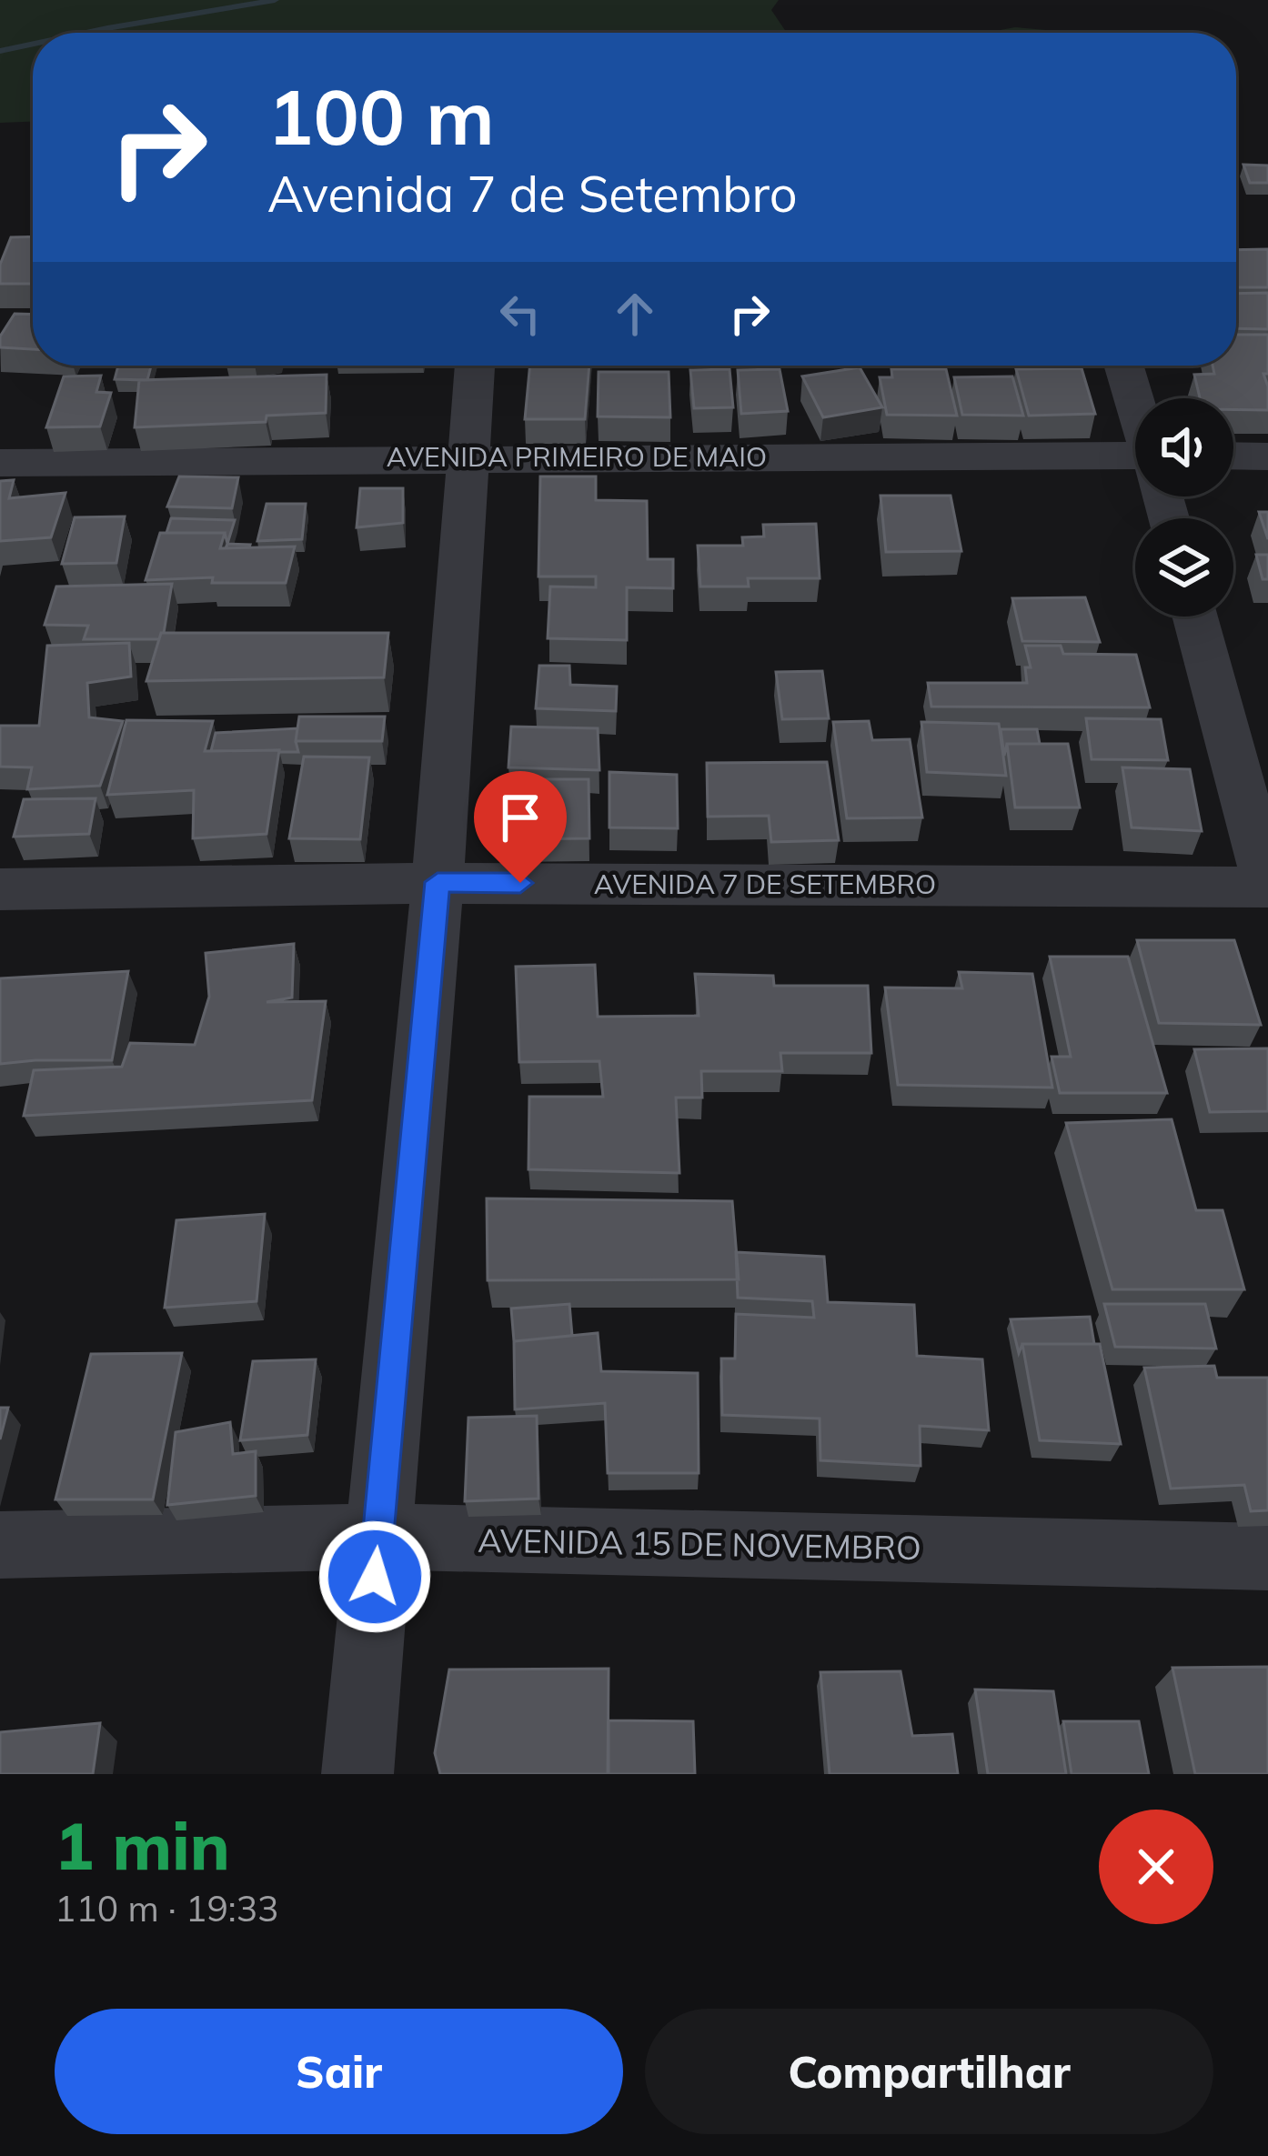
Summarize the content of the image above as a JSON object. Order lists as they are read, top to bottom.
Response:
{
  "streets": {
    "street": ["AVENIDA PRIMEIRO DE MAIO", "AVENIDA 7 DE SETEMBRO", "AVENIDA 15 DE NOVEMBRO"]
  },
  "page": {
    "turn": ["100 m", "Avenida 7 de Setembro"],
    "heading": ["1 min", "110 m · 19:33"],
    "buttons": ["Sair", "Compartilhar"]
  }
}
